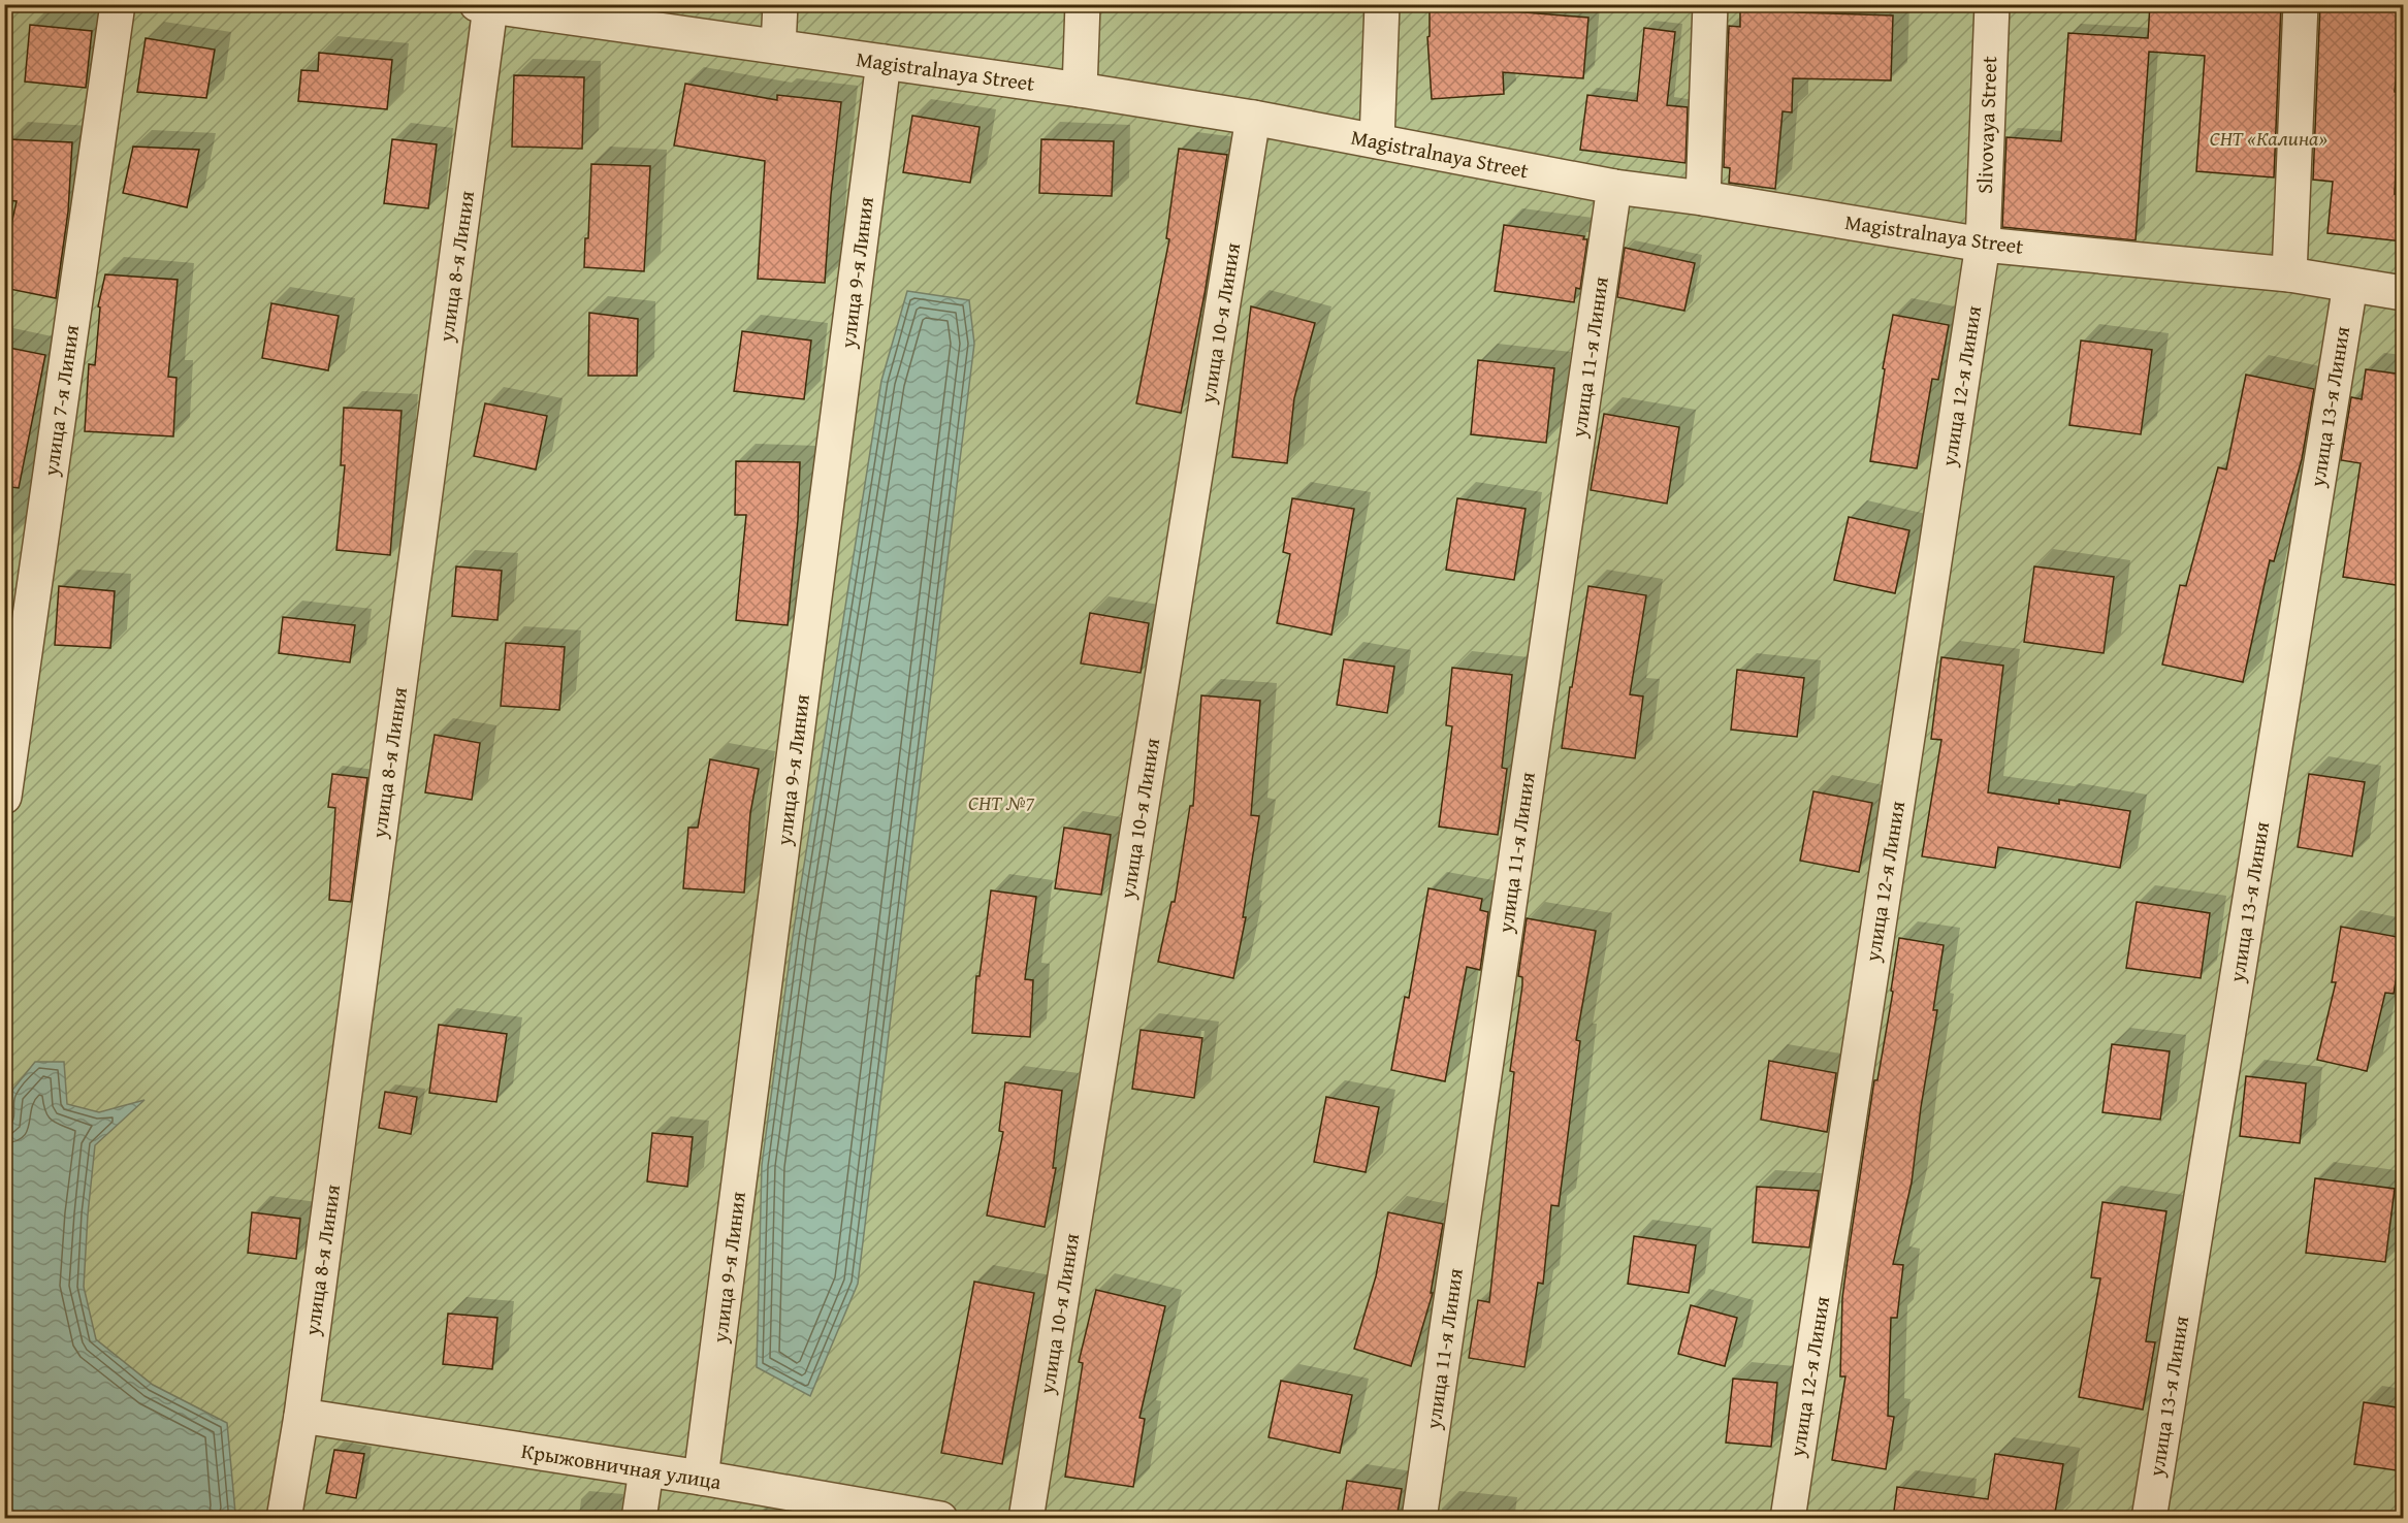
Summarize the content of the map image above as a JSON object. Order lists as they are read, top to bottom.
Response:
{
  "streets": {
    "street": [
      "Magistralnaya Street",
      "Slivovaya Street",
      "улица 8-я Линия",
      "улица 9-я Линия",
      "улица 10-я Линия",
      "улица 11-я Линия",
      "улица 12-я Линия",
      "улица 7-я Линия",
      "улица 13-я Линия",
      "Крыжовничная улица"
    ]
  },
  "crossings": [
    ["Magistralnaya Street", "Slivovaya Street"],
    ["Magistralnaya Street", "улица 8-я Линия"],
    ["Magistralnaya Street", "улица 9-я Линия"],
    ["Magistralnaya Street", "улица 10-я Линия"],
    ["Magistralnaya Street", "улица 11-я Линия"],
    ["Magistralnaya Street", "улица 12-я Линия"],
    ["Magistralnaya Street", "улица 13-я Линия"],
    ["Slivovaya Street", "улица 12-я Линия"],
    ["улица 8-я Линия", "Крыжовничная улица"],
    ["улица 9-я Линия", "Крыжовничная улица"]
  ],
  "parks": ["СНТ «Калина»", "СНТ №7"]
}
